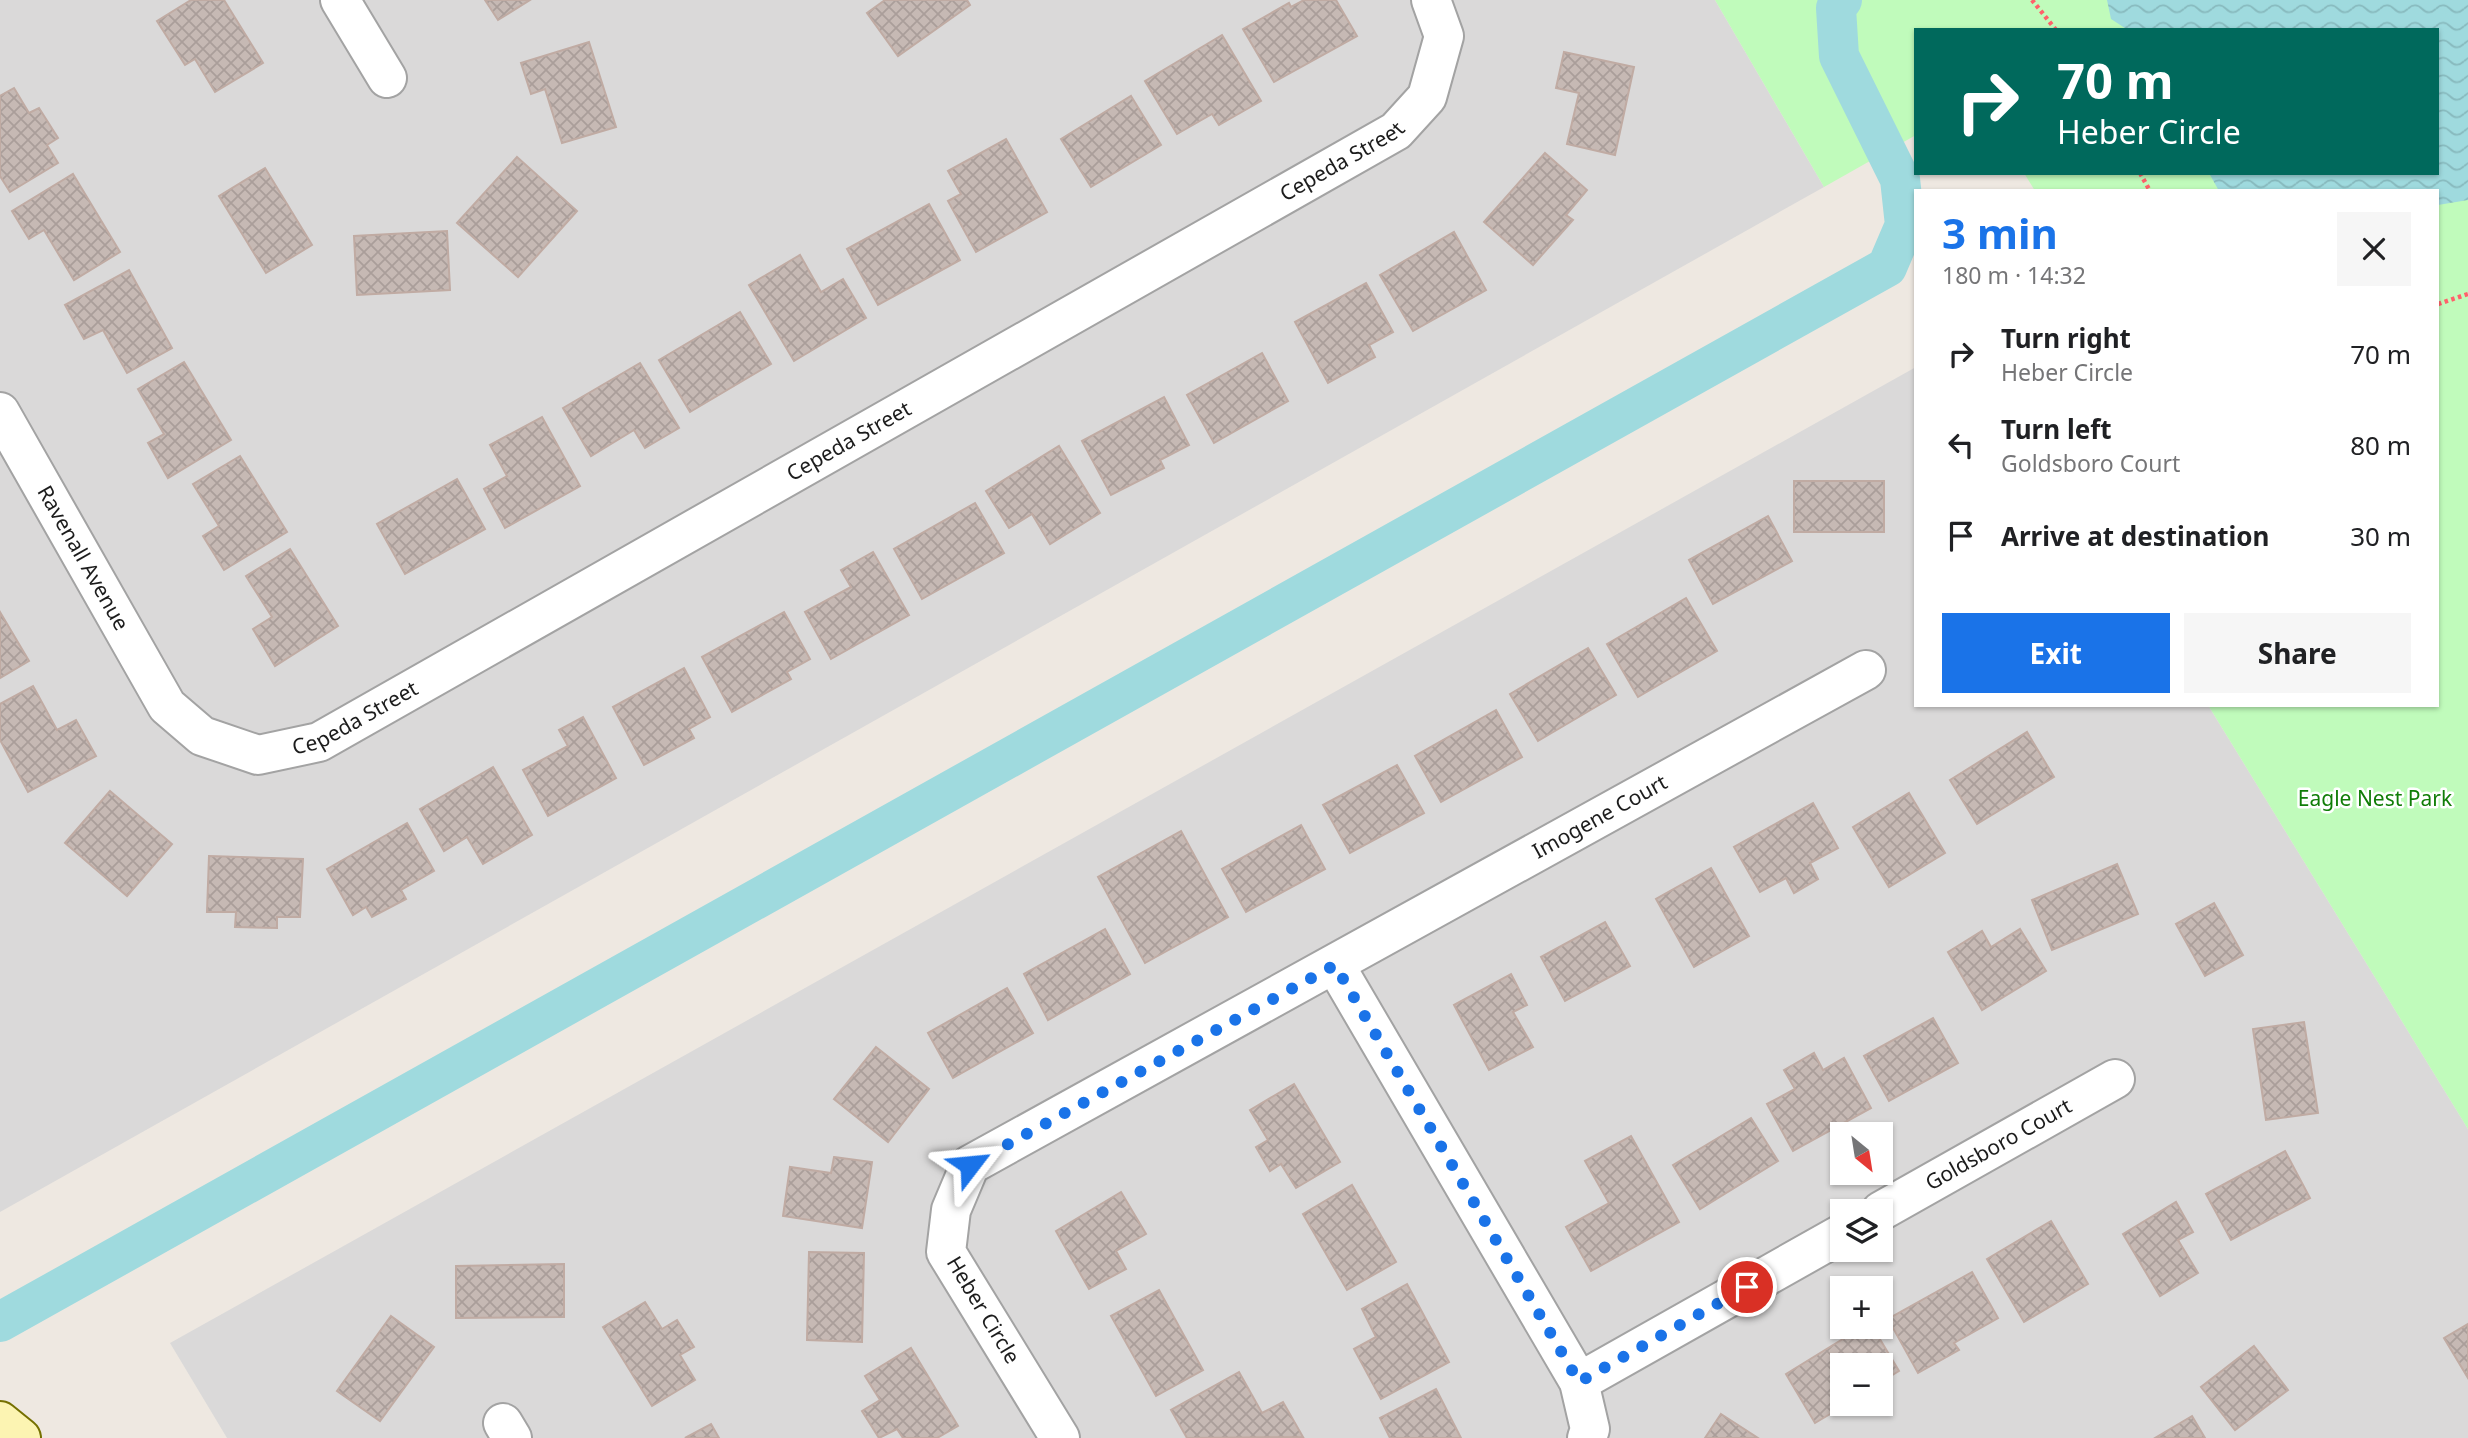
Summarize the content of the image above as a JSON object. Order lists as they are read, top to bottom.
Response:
{
  "streets": {
    "street": [
      "Cepeda Street",
      "Ravenall Avenue",
      "Imogene Court",
      "Goldsboro Court",
      "Heber Circle"
    ]
  },
  "crossings": [
    ["Cepeda Street", "Ravenall Avenue"],
    ["Imogene Court", "Heber Circle"]
  ],
  "parks": ["Eagle Nest Park"],
  "north": "bottom right",
  "page": {
    "turn": ["70 m", "Heber Circle"],
    "heading": ["3 min", "180 m · 14:32"],
    "list": [
      {
        "name": "Turn right",
        "note": "Heber Circle",
        "value": "70 m"
      },
      {
        "name": "Turn left",
        "note": "Goldsboro Court",
        "value": "80 m"
      },
      {
        "name": "Arrive at destination",
        "value": "30 m"
      }
    ],
    "buttons": ["Exit", "Share"],
    "map_buttons": ["+", "−"]
  }
}
